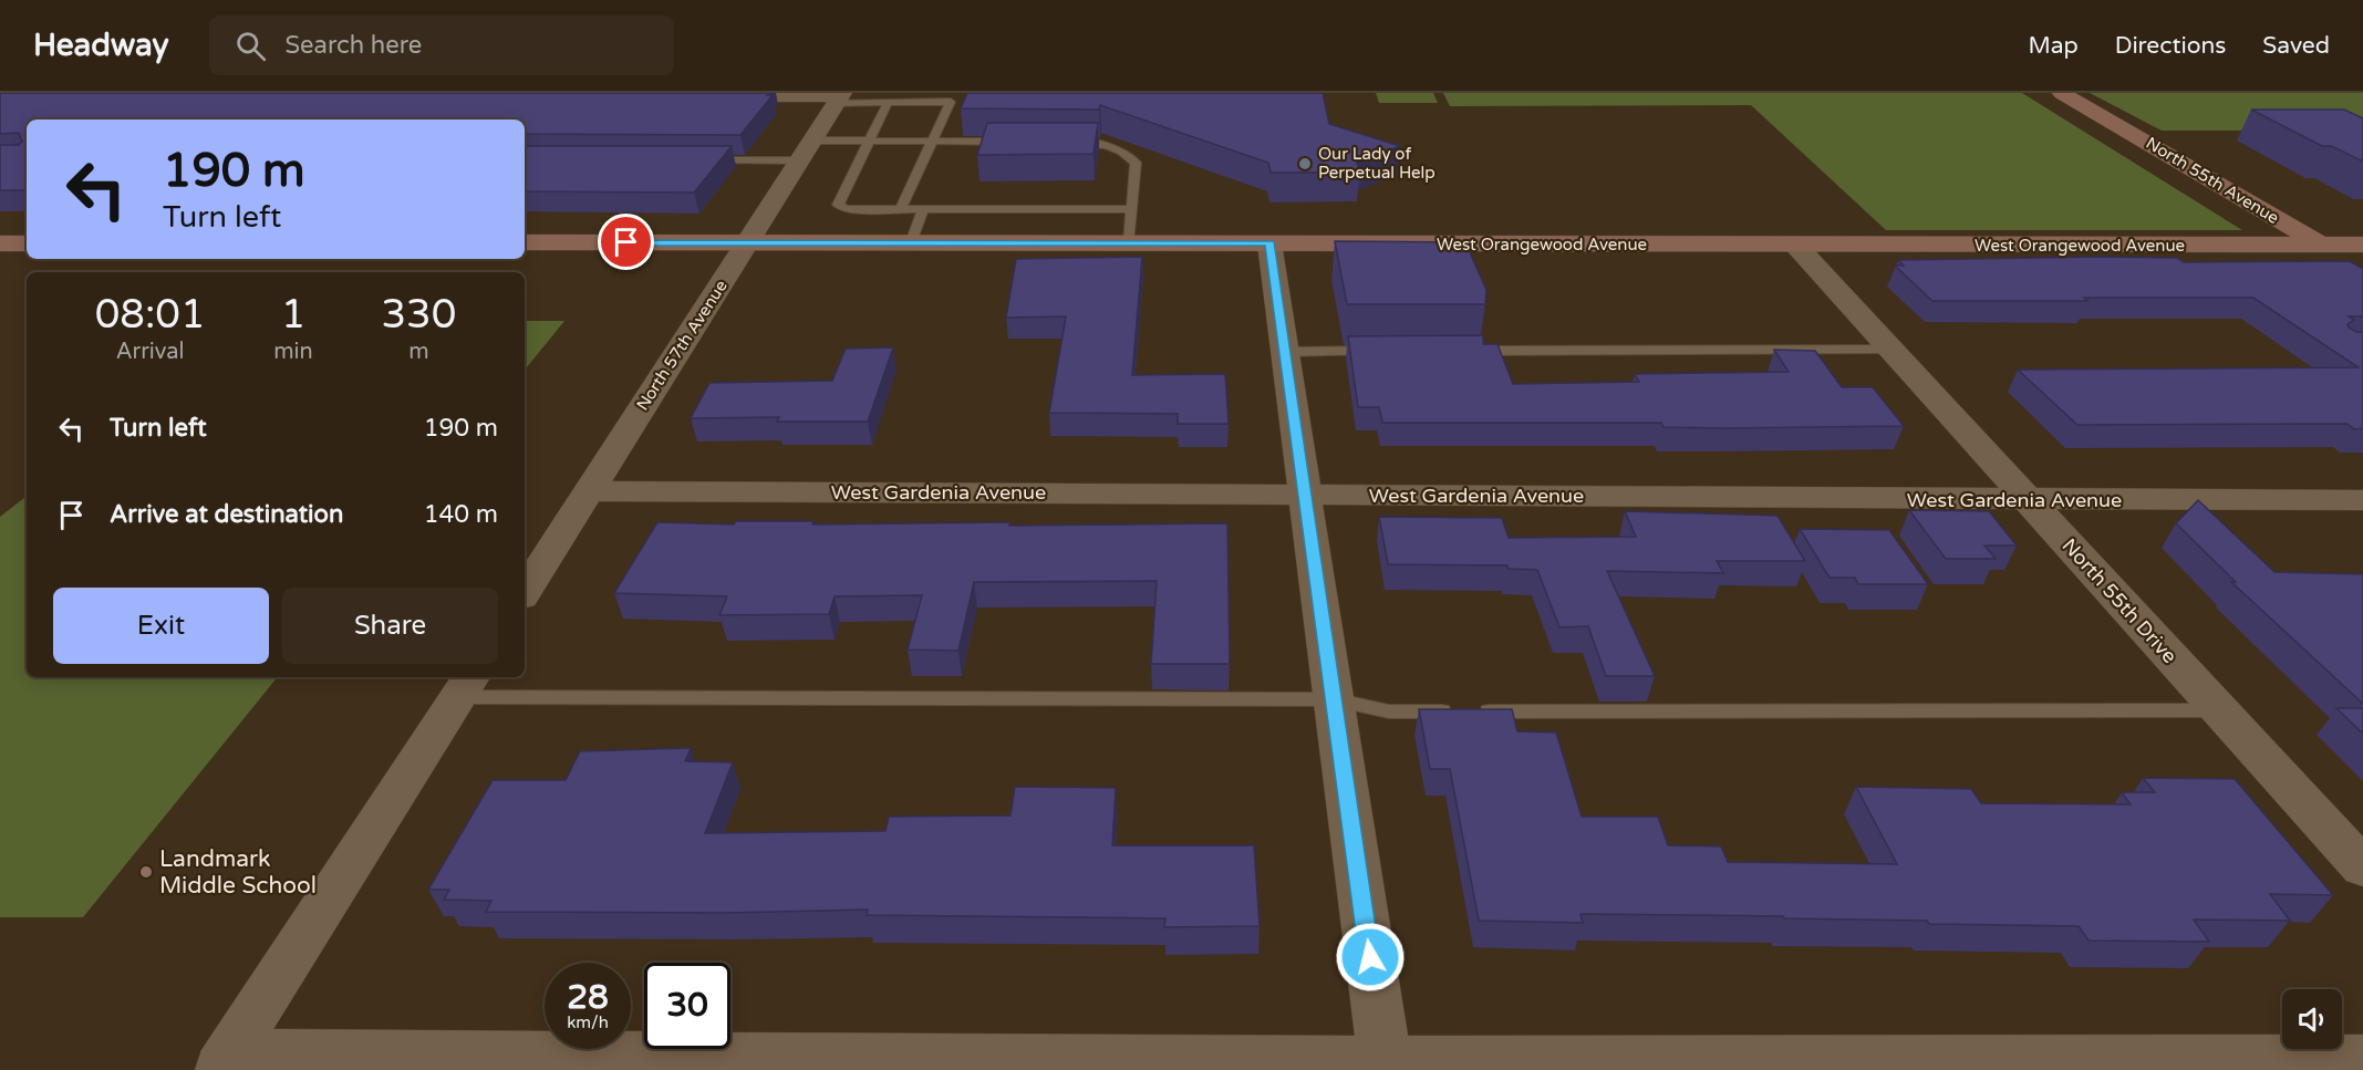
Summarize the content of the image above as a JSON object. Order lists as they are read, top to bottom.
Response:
{
  "streets": {
    "street": [
      "North 55th Avenue",
      "West Orangewood Avenue",
      "North 57th Avenue",
      "West Gardenia Avenue",
      "North 55th Drive"
    ]
  },
  "crossings": [
    ["North 55th Avenue", "West Orangewood Avenue"],
    ["West Orangewood Avenue", "North 57th Avenue"],
    ["West Orangewood Avenue", "North 55th Drive"],
    ["North 57th Avenue", "West Gardenia Avenue"],
    ["West Gardenia Avenue", "North 55th Drive"]
  ],
  "places": ["Our Lady of Perpetual Help", "Landmark Middle School"],
  "page": {
    "header": "Headway",
    "search": "Search here",
    "nav": ["Map", "Directions", "Saved"],
    "turn": ["190 m", "Turn left"],
    "eta": [
      "08:01",
      "Arrival",
      "1",
      "min",
      "330",
      "m"
    ],
    "list": [
      {
        "name": "Turn left",
        "value": "190 m"
      },
      {
        "name": "Arrive at destination",
        "value": "140 m"
      }
    ],
    "buttons": ["Exit", "Share"],
    "speed": "28 km/h",
    "limit": "30"
  }
}
